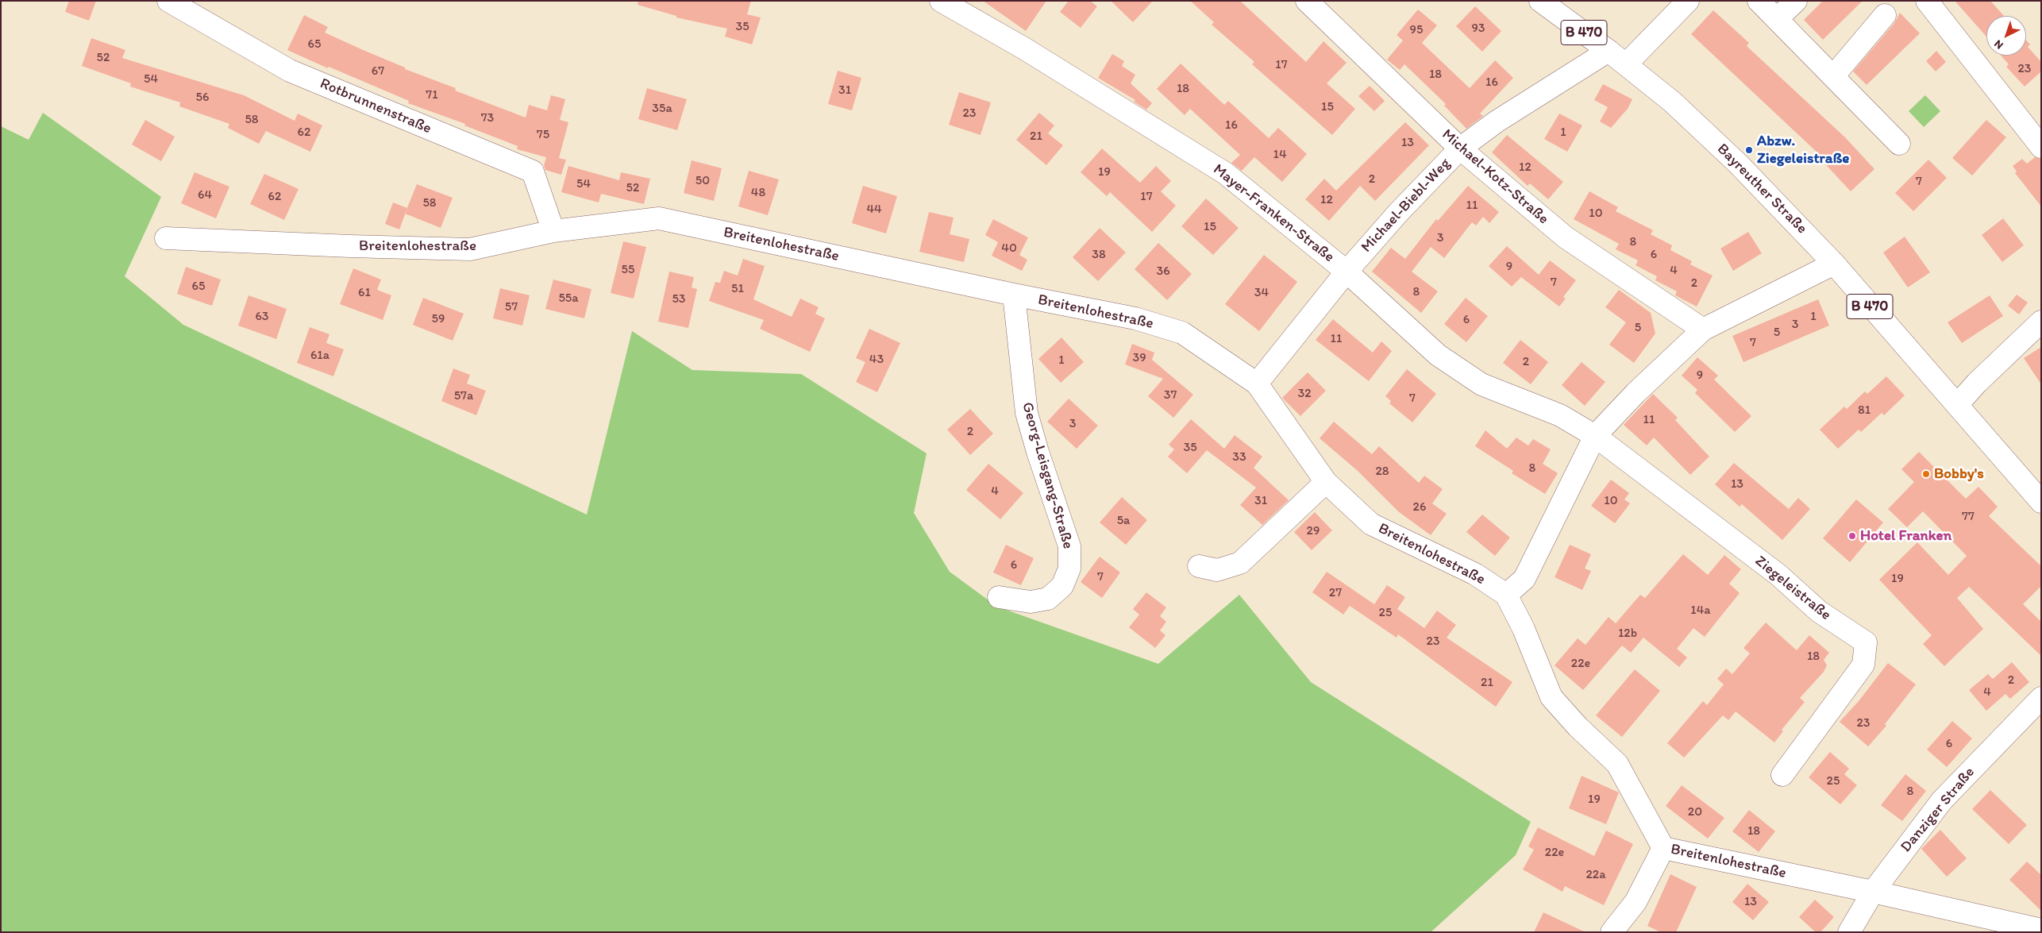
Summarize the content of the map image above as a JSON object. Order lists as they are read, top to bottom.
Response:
{
  "streets": {
    "street": [
      "B 470",
      "Rotbrunnenstraße",
      "Michael-Kotz-Straße",
      "Bayreuther Straße",
      "Michael-Biebl-Weg",
      "Mayer-Franken-Straße",
      "Breitenlohestraße",
      "Georg-Leisgang-Straße",
      "Ziegeleistraße",
      "Danziger Straße"
    ]
  },
  "crossings": [
    ["Rotbrunnenstraße", "Breitenlohestraße"],
    ["Michael-Kotz-Straße", "Michael-Biebl-Weg"],
    ["Bayreuther Straße", "Michael-Biebl-Weg"],
    ["Michael-Biebl-Weg", "Mayer-Franken-Straße"],
    ["Michael-Biebl-Weg", "Breitenlohestraße"],
    ["Mayer-Franken-Straße", "Ziegeleistraße"],
    ["Breitenlohestraße", "Georg-Leisgang-Straße"],
    ["Breitenlohestraße", "Danziger Straße"]
  ],
  "places": ["Abzw. Ziegeleistraße", "Bobby's", "Hotel Franken"],
  "house_numbers": [
    "35",
    "93",
    "95",
    "65",
    "52",
    "17",
    "23",
    "67",
    "18",
    "54",
    "16",
    "18",
    "31",
    "71",
    "56",
    "15",
    "35a",
    "23",
    "73",
    "58",
    "16",
    "62",
    "1",
    "75",
    "21",
    "13",
    "14",
    "12",
    "19",
    "2",
    "50",
    "7",
    "54",
    "52",
    "48",
    "64",
    "62",
    "17",
    "12",
    "58",
    "11",
    "44",
    "10",
    "15",
    "3",
    "8",
    "40",
    "38",
    "6",
    "9",
    "55",
    "4",
    "36",
    "7",
    "2",
    "65",
    "51",
    "8",
    "61",
    "34",
    "55a",
    "53",
    "57",
    "63",
    "1",
    "59",
    "6",
    "3",
    "5",
    "5",
    "11",
    "7",
    "61a",
    "39",
    "43",
    "1",
    "2",
    "9",
    "32",
    "37",
    "57a",
    "7",
    "81",
    "11",
    "3",
    "2",
    "35",
    "33",
    "8",
    "28",
    "13",
    "4",
    "31",
    "10",
    "26",
    "77",
    "5a",
    "29",
    "6",
    "7",
    "19",
    "27",
    "14a",
    "25",
    "12b",
    "23",
    "18",
    "22e",
    "2",
    "21",
    "4",
    "23",
    "6",
    "25",
    "8",
    "19",
    "20",
    "18",
    "22e",
    "22a",
    "13"
  ],
  "north": "bottom left"
}
